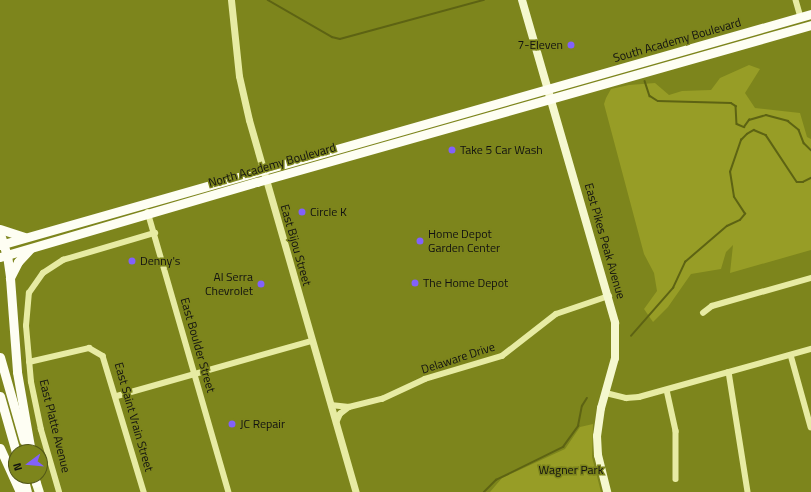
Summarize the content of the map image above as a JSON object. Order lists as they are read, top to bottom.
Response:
{
  "streets": {
    "highway": ["South Academy Boulevard", "North Academy Boulevard"],
    "main road": ["East Pikes Peak Avenue"],
    "street": [
      "East Bijou Street",
      "East Boulder Street",
      "Delaware Drive",
      "East Saint Vrain Street",
      "East Platte Avenue"
    ]
  },
  "crossings": [
    ["South Academy Boulevard", "North Academy Boulevard"],
    ["South Academy Boulevard", "East Pikes Peak Avenue"],
    ["North Academy Boulevard", "East Pikes Peak Avenue"],
    ["North Academy Boulevard", "East Bijou Street"],
    ["North Academy Boulevard", "East Boulder Street"],
    ["East Pikes Peak Avenue", "Delaware Drive"],
    ["East Bijou Street", "Delaware Drive"],
    ["East Boulder Street", "East Platte Avenue"],
    ["East Saint Vrain Street", "East Platte Avenue"]
  ],
  "parks": ["Wagner Park"],
  "places": [
    "7-Eleven",
    "Take 5 Car Wash",
    "Circle K",
    "Home Depot Garden Center",
    "Denny's",
    "The Home Depot",
    "Al Serra Chevrolet",
    "JC Repair"
  ],
  "north": "left"
}
